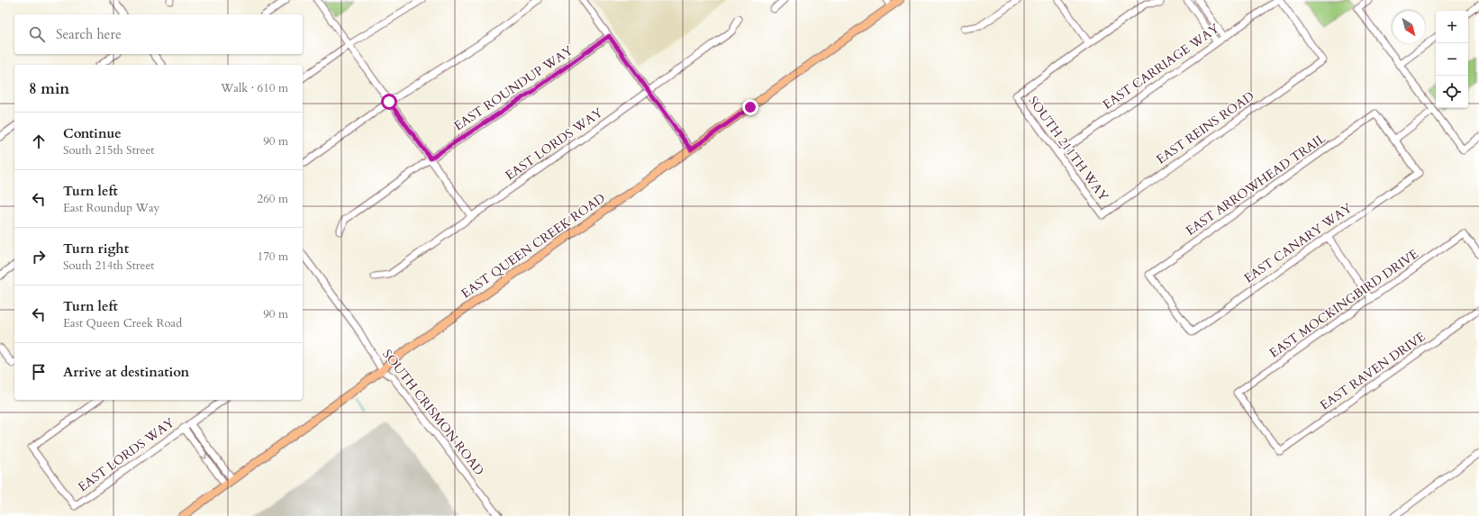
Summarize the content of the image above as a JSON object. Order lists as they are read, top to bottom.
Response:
{
  "streets": {
    "main road": ["EAST QUEEN CREEK ROAD"],
    "street": [
      "EAST CARRIAGE WAY",
      "EAST ROUNDUP WAY",
      "EAST REINS ROAD",
      "EAST LORDS WAY",
      "SOUTH 211TH WAY",
      "EAST ARROWHEAD TRAIL",
      "EAST CANARY WAY",
      "EAST MOCKINGBIRD DRIVE",
      "EAST RAVEN DRIVE",
      "SOUTH CRISMON ROAD"
    ]
  },
  "crossings": [
    ["EAST CARRIAGE WAY", "EAST REINS ROAD"],
    ["EAST CARRIAGE WAY", "SOUTH 211TH WAY"],
    ["EAST REINS ROAD", "SOUTH 211TH WAY"],
    ["EAST ARROWHEAD TRAIL", "EAST CANARY WAY"],
    ["EAST QUEEN CREEK ROAD", "SOUTH CRISMON ROAD"],
    ["EAST MOCKINGBIRD DRIVE", "EAST RAVEN DRIVE"]
  ],
  "north": "bottom right",
  "page": {
    "map_buttons": ["+", "−"],
    "search": "Search here",
    "heading": ["8 min", "Walk · 610 m"],
    "list": [
      ["Continue", "South 215th Street", "90 m"],
      ["Turn left", "East Roundup Way", "260 m"],
      ["Turn right", "South 214th Street", "170 m"],
      ["Turn left", "East Queen Creek Road", "90 m"],
      "Arrive at destination"
    ]
  }
}
